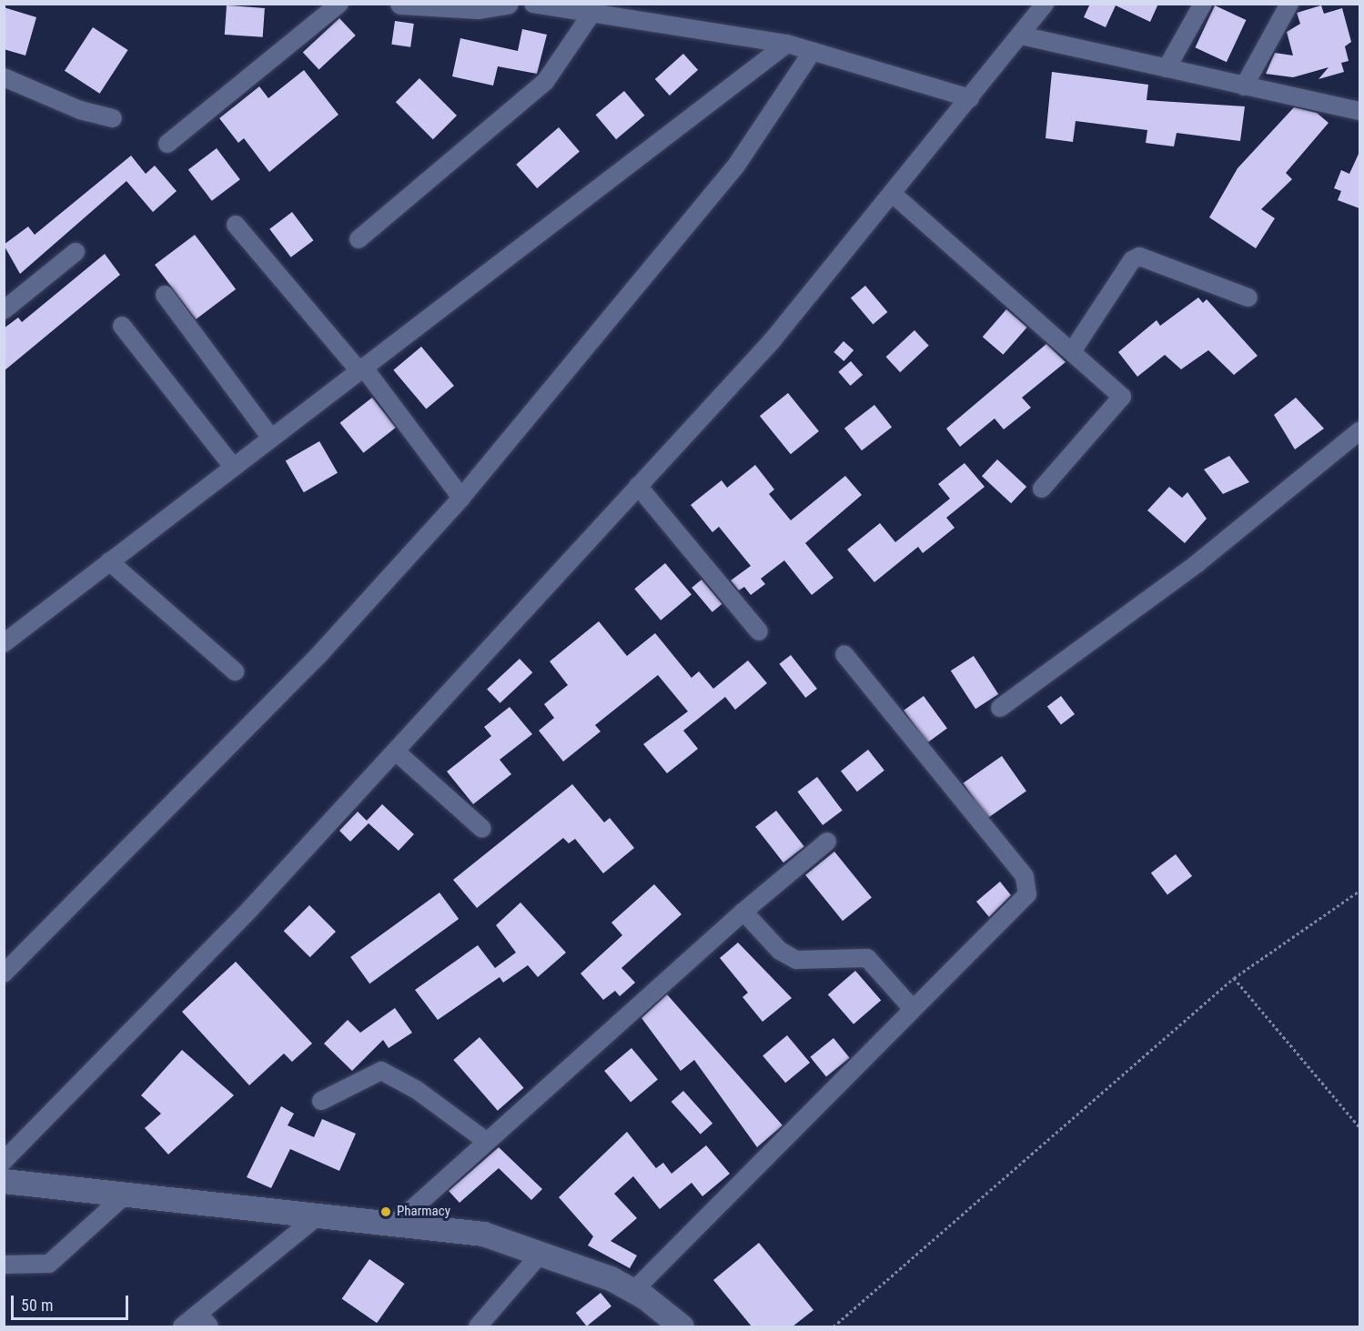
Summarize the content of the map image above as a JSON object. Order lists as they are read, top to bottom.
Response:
{
  "places": ["Pharmacy"],
  "scale_bar": "50 m"
}
